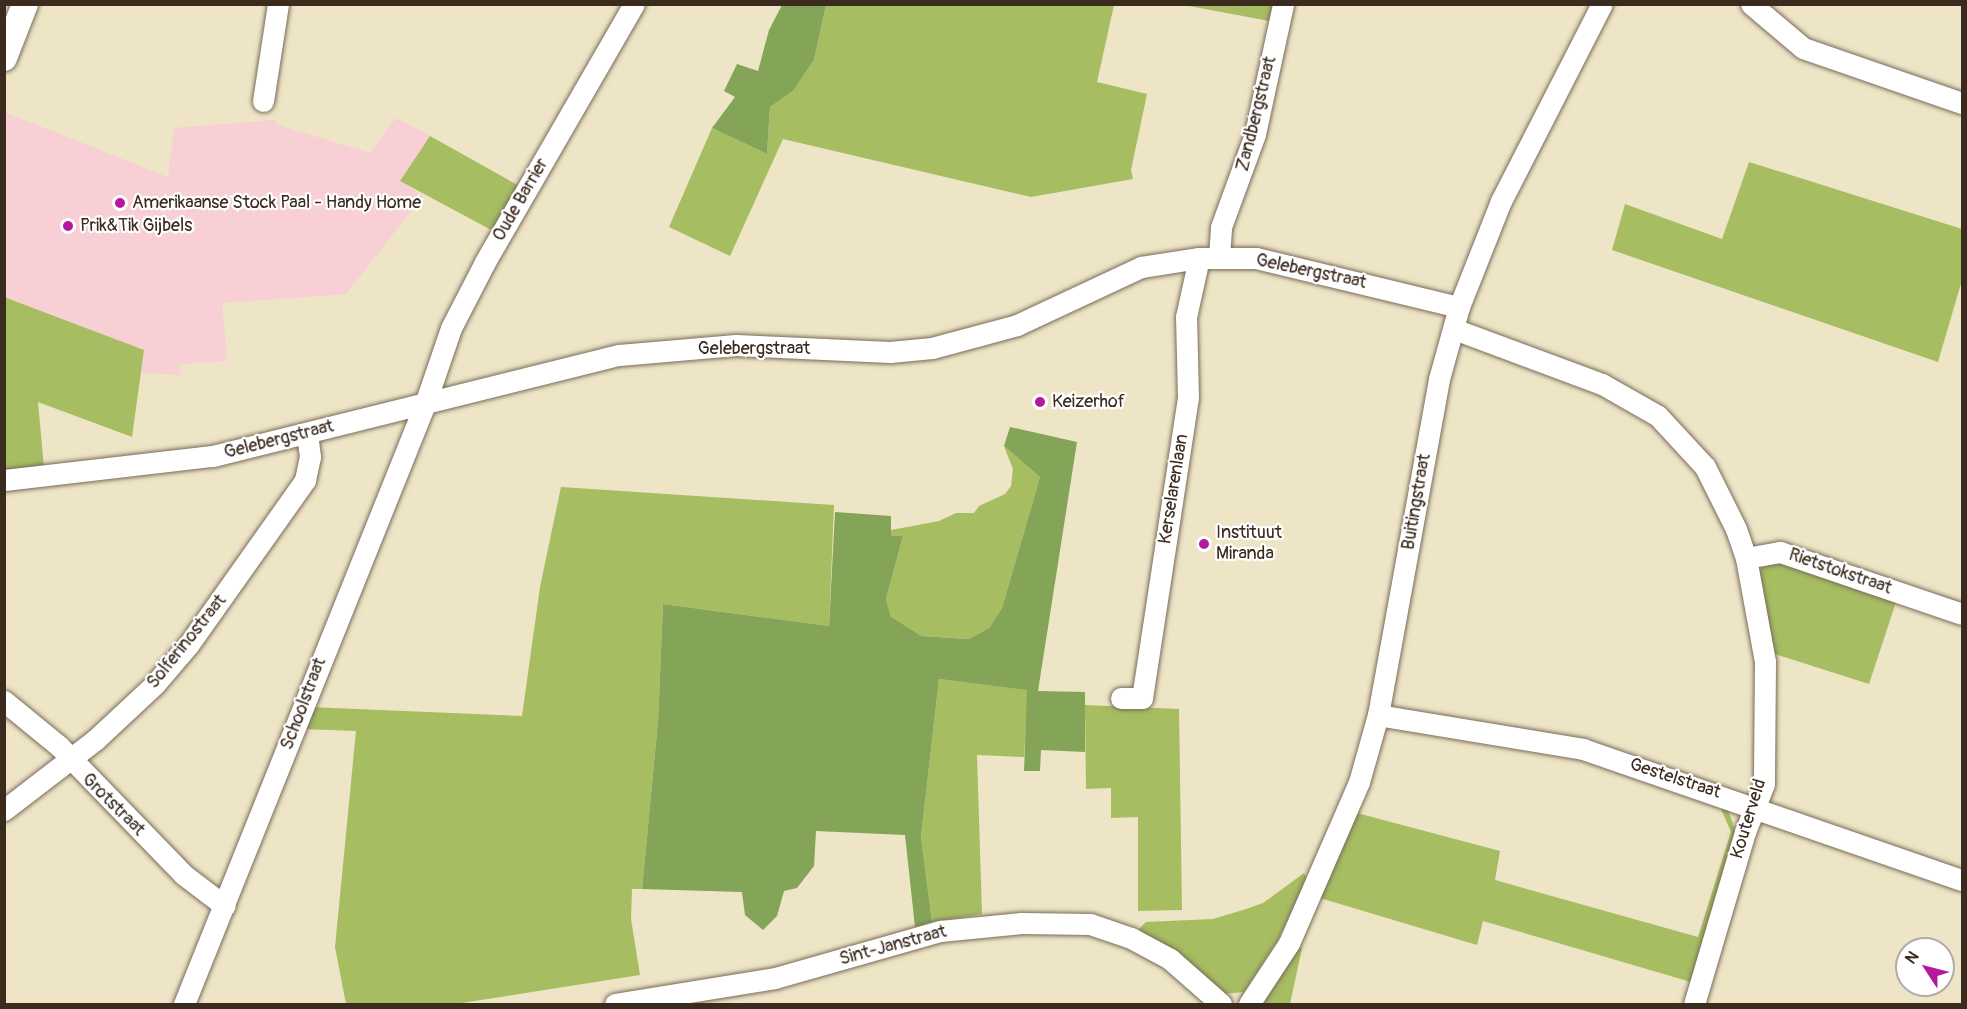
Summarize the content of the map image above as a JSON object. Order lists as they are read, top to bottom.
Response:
{
  "streets": {
    "street": [
      "Zandbergstraat",
      "Oude Barrier",
      "Gelebergstraat",
      "Kerselarenlaan",
      "Buitingstraat",
      "Rietstokstraat",
      "Solferinostraat",
      "Schoolstraat",
      "Gestelstraat",
      "Grotstraat",
      "Kouterveld",
      "Sint-Janstraat"
    ]
  },
  "crossings": [
    ["Zandbergstraat", "Gelebergstraat"],
    ["Zandbergstraat", "Kerselarenlaan"],
    ["Oude Barrier", "Gelebergstraat"],
    ["Oude Barrier", "Schoolstraat"],
    ["Gelebergstraat", "Kerselarenlaan"],
    ["Gelebergstraat", "Buitingstraat"],
    ["Gelebergstraat", "Solferinostraat"],
    ["Gelebergstraat", "Schoolstraat"],
    ["Buitingstraat", "Gestelstraat"],
    ["Rietstokstraat", "Kouterveld"],
    ["Solferinostraat", "Grotstraat"],
    ["Schoolstraat", "Grotstraat"],
    ["Gestelstraat", "Kouterveld"]
  ],
  "places": [
    "Amerikaanse Stock Paal - Handy Home",
    "Prik&Tik Gijbels",
    "Keizerhof",
    "Instituut Miranda"
  ],
  "north": "top left"
}
